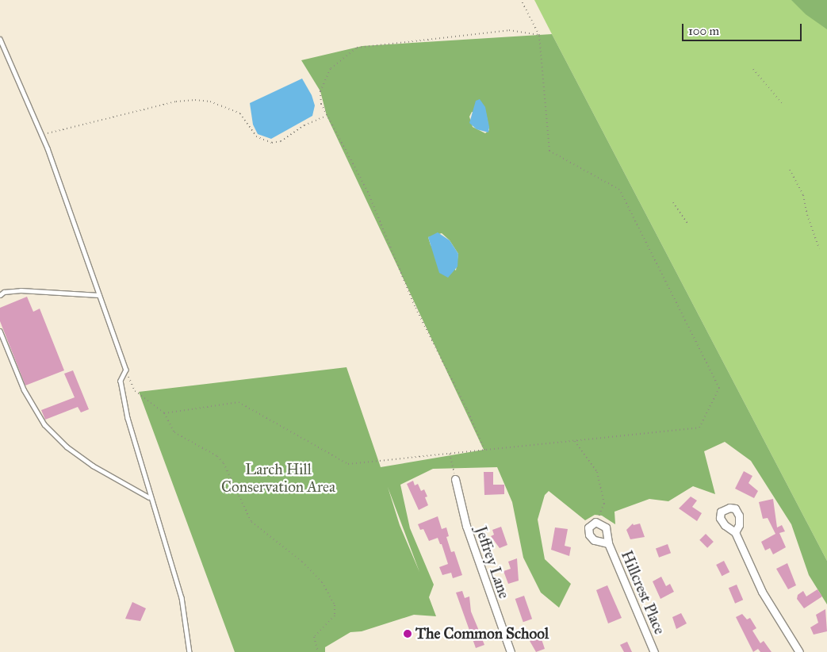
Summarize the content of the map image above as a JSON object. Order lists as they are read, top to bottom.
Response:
{
  "streets": {
    "street": ["Jeffrey Lane", "Hillcrest Place"]
  },
  "parks": ["Larch Hill Conservation Area"],
  "places": ["The Common School"],
  "scale_bar": "100 m"
}
